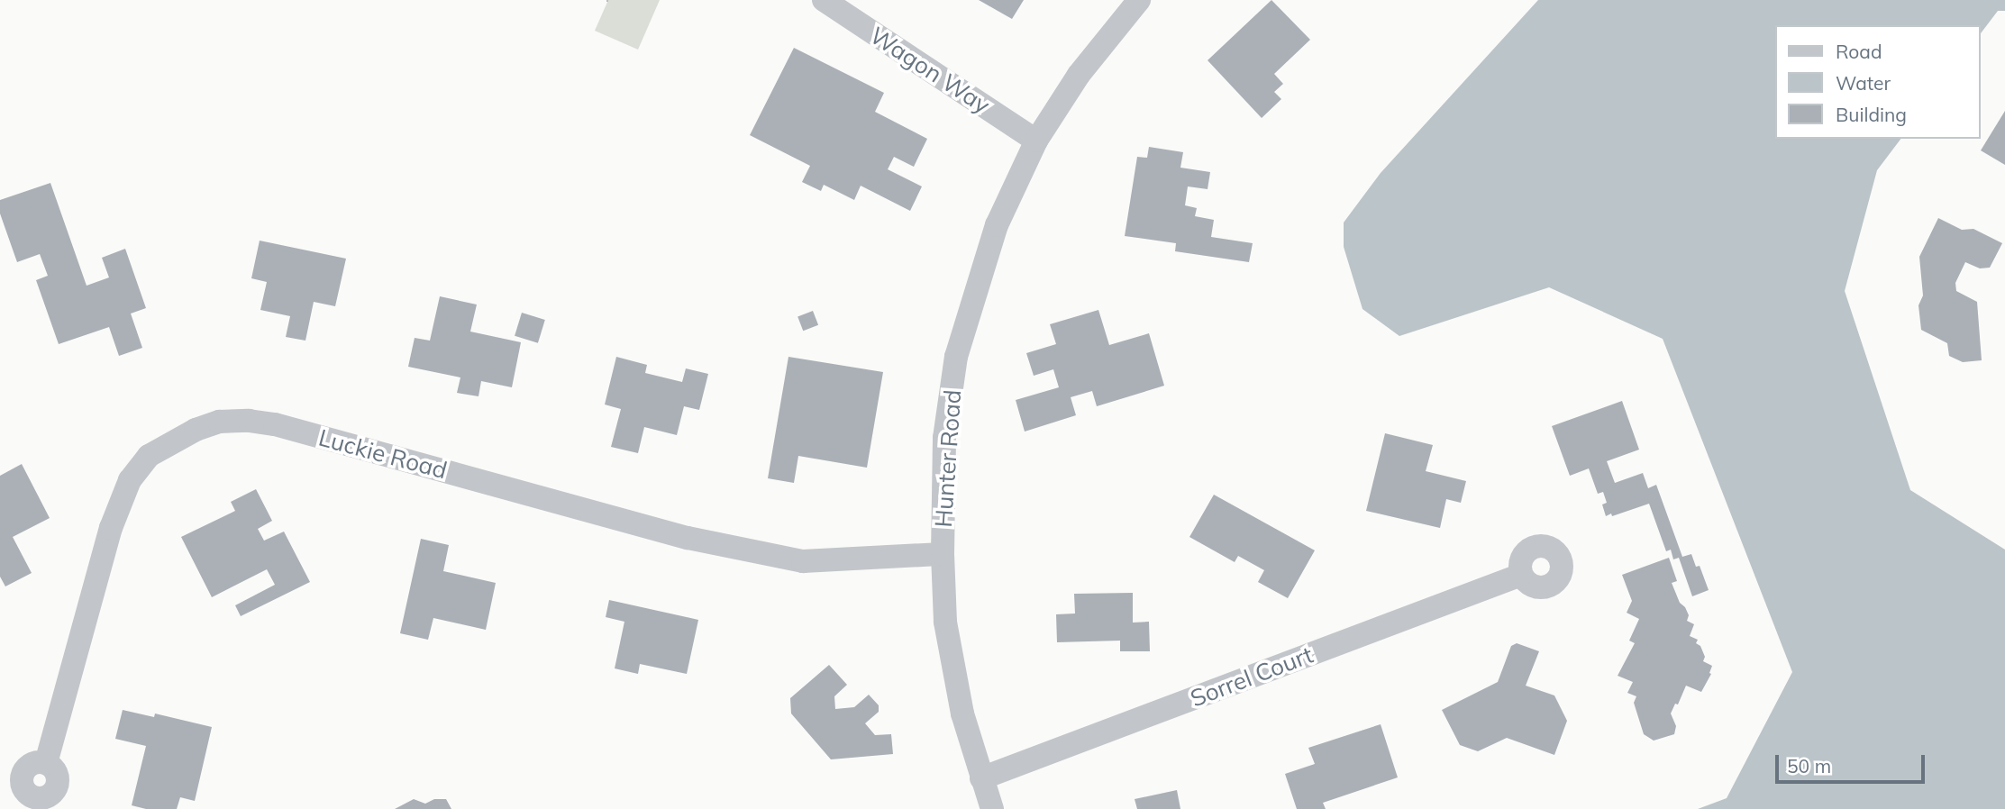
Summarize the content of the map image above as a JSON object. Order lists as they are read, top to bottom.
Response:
{
  "streets": {
    "street": [
      "Wagon Way",
      "Luckie Road",
      "Hunter Road",
      "Sorrel Court"
    ]
  },
  "crossings": [
    ["Wagon Way", "Hunter Road"],
    ["Luckie Road", "Hunter Road"],
    ["Hunter Road", "Sorrel Court"]
  ],
  "legend": ["Road", "Water", "Building"],
  "scale_bar": "50 m"
}
